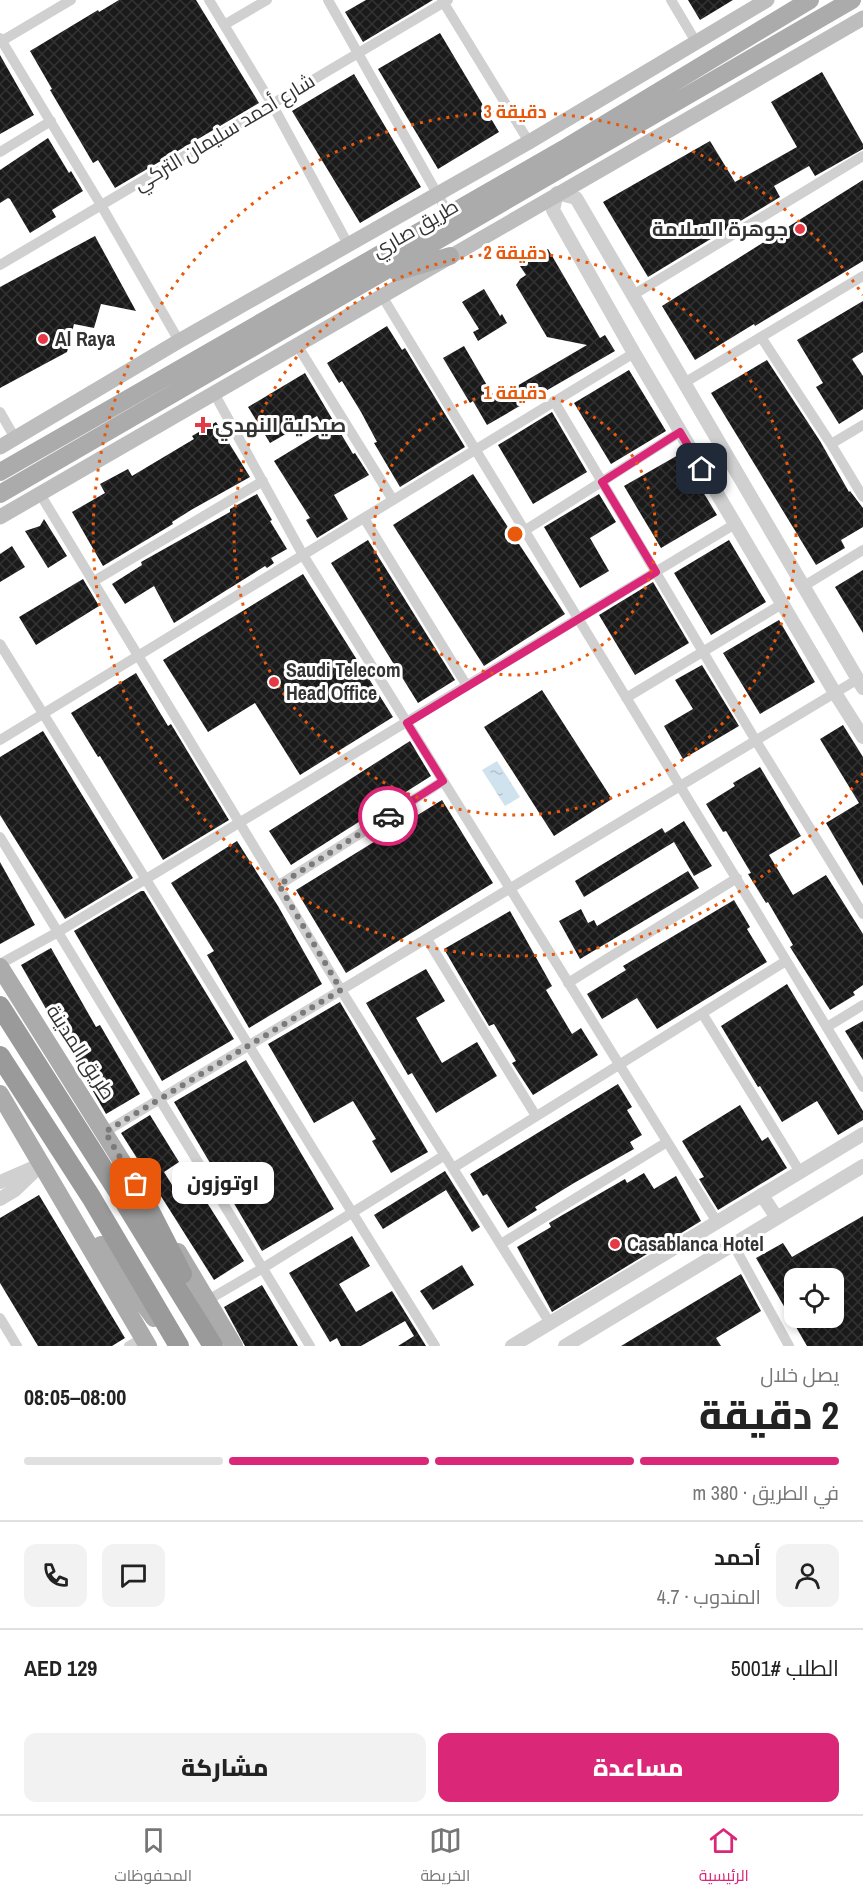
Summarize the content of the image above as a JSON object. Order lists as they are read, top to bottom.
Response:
{
  "streets": {
    "main road": ["طريق صاري", "طريق المدينة"],
    "street": ["شارع أحمد سليمان التركي"]
  },
  "places": {
    "other": [
      "جوهرة السلامة",
      "Al Raya",
      "Saudi Telecom Head Office",
      "اوتوزون",
      "Casablanca Hotel"
    ],
    "health": ["صيدلية النهدي"]
  },
  "page": {
    "bubble": "اوتوزون",
    "heading": ["2 دقيقة", "يصل خلال", "08:00–08:05"],
    "panel": [
      "أحمد",
      "المندوب · 4.7",
      "الطلب #5001",
      "AED 129"
    ],
    "bar": "في الطريق · 380 m",
    "buttons": ["مساعدة", "مشاركة"],
    "tabs": ["الرئيسية", "الخريطة", "المحفوظات"]
  },
  "rings": ["3 دقيقة", "2 دقيقة", "1 دقيقة"]
}
